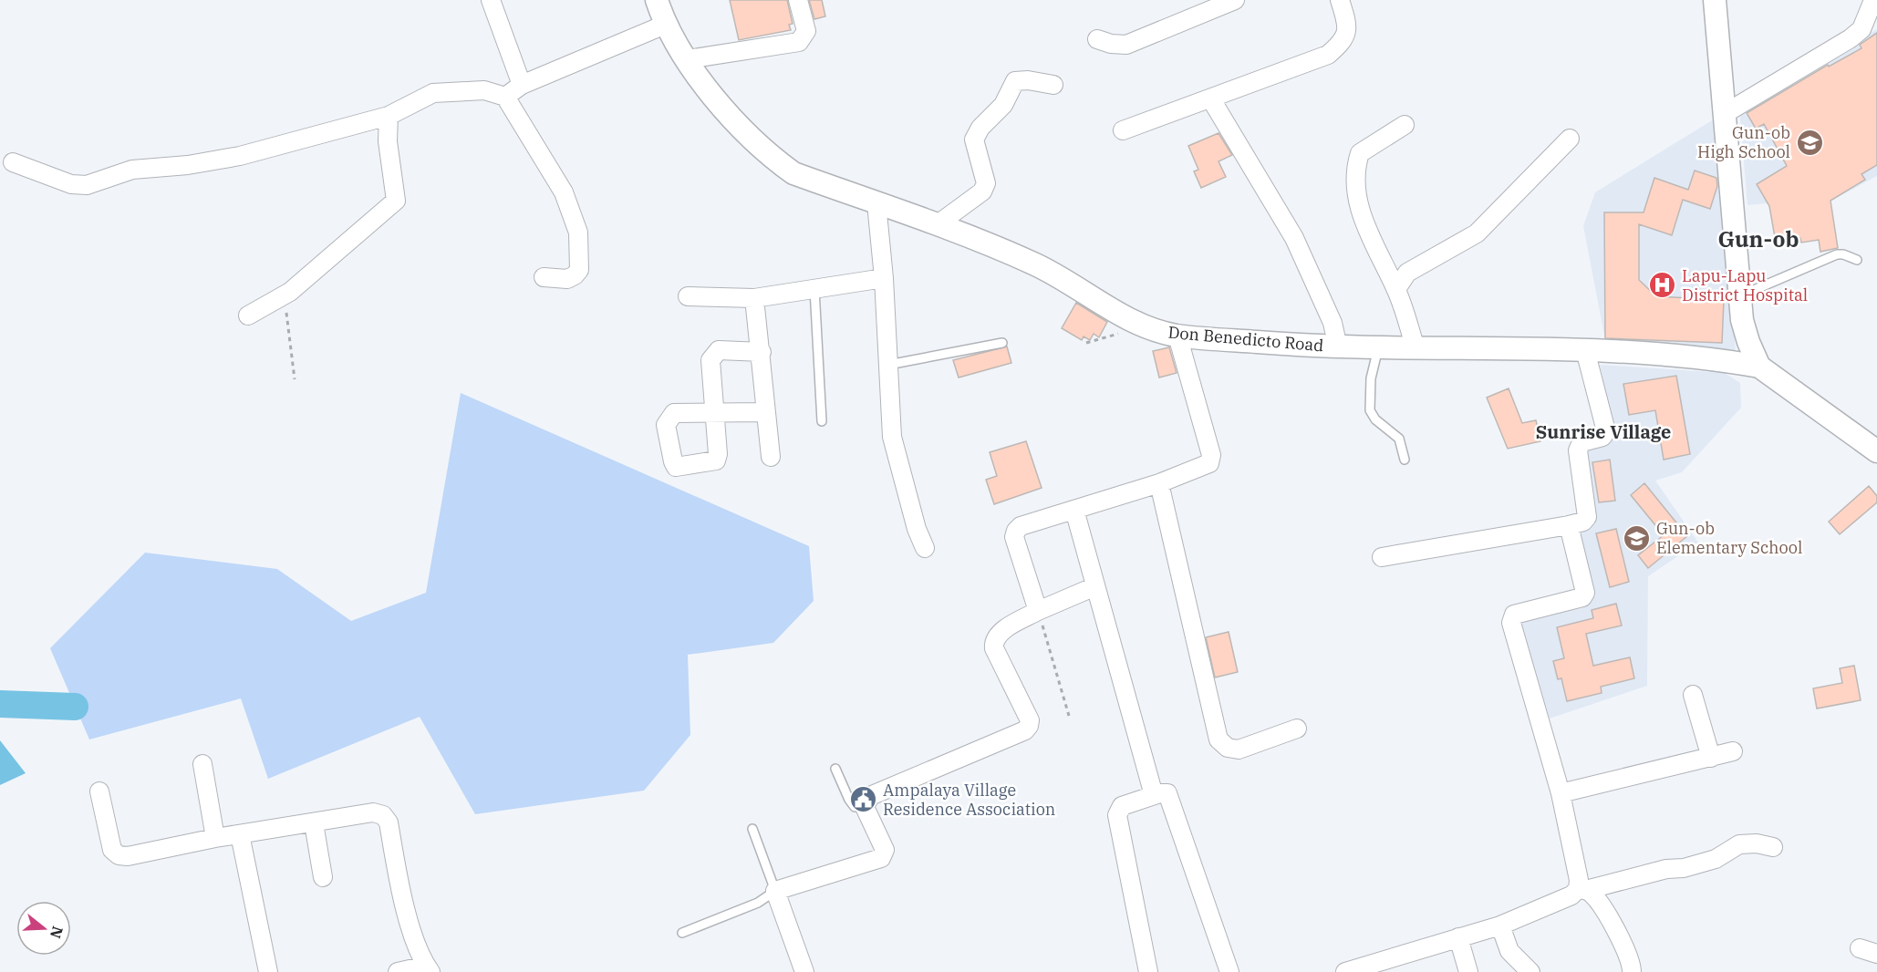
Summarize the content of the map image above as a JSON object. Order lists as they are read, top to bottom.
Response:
{
  "streets": {
    "street": ["Don Benedicto Road"]
  },
  "districts": ["Gun-ob", "Sunrise Village"],
  "places": {
    "school or university": ["Gun-ob High School", "Gun-ob Elementary School"],
    "hospital": ["Lapu-Lapu District Hospital"],
    "public building": ["Ampalaya Village Residence Association"]
  },
  "north": "right"
}
